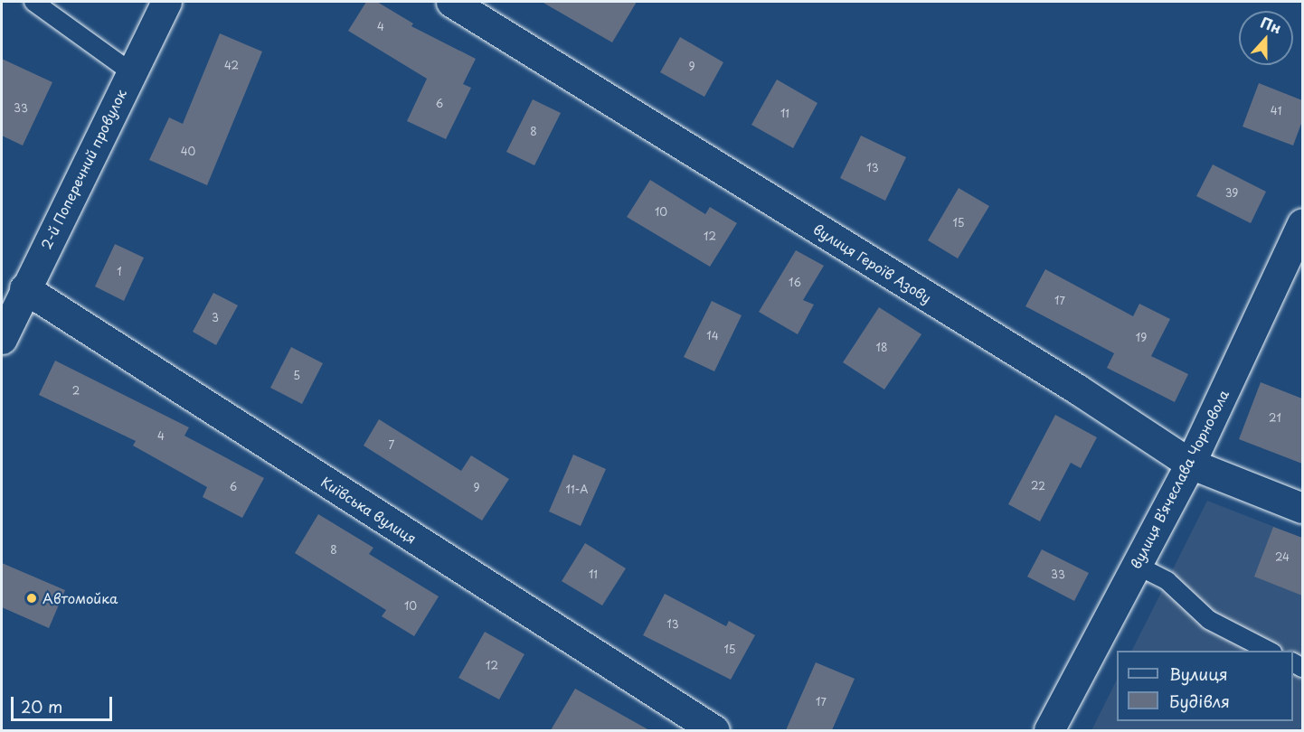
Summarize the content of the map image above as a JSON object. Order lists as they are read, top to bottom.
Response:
{
  "streets": {
    "street": [
      "2-й Поперечний провулок",
      "вулиця Героїв Азову",
      "вулиця Вʼячеслава Чорновола",
      "Київська вулиця"
    ]
  },
  "crossings": [
    ["2-й Поперечний провулок", "Київська вулиця"],
    ["вулиця Героїв Азову", "вулиця Вʼячеслава Чорновола"]
  ],
  "places": ["Автомойка"],
  "house_numbers": [
    "4",
    "42",
    "9",
    "6",
    "33",
    "41",
    "11",
    "8",
    "40",
    "13",
    "39",
    "10",
    "15",
    "12",
    "1",
    "16",
    "17",
    "3",
    "14",
    "19",
    "18",
    "5",
    "2",
    "21",
    "4",
    "7",
    "22",
    "6",
    "9",
    "11-А",
    "8",
    "24",
    "11",
    "33",
    "10",
    "13",
    "15",
    "12",
    "17"
  ],
  "legend": ["Вулиця", "Будівля"],
  "scale_bar": "20 m",
  "north": "top"
}
